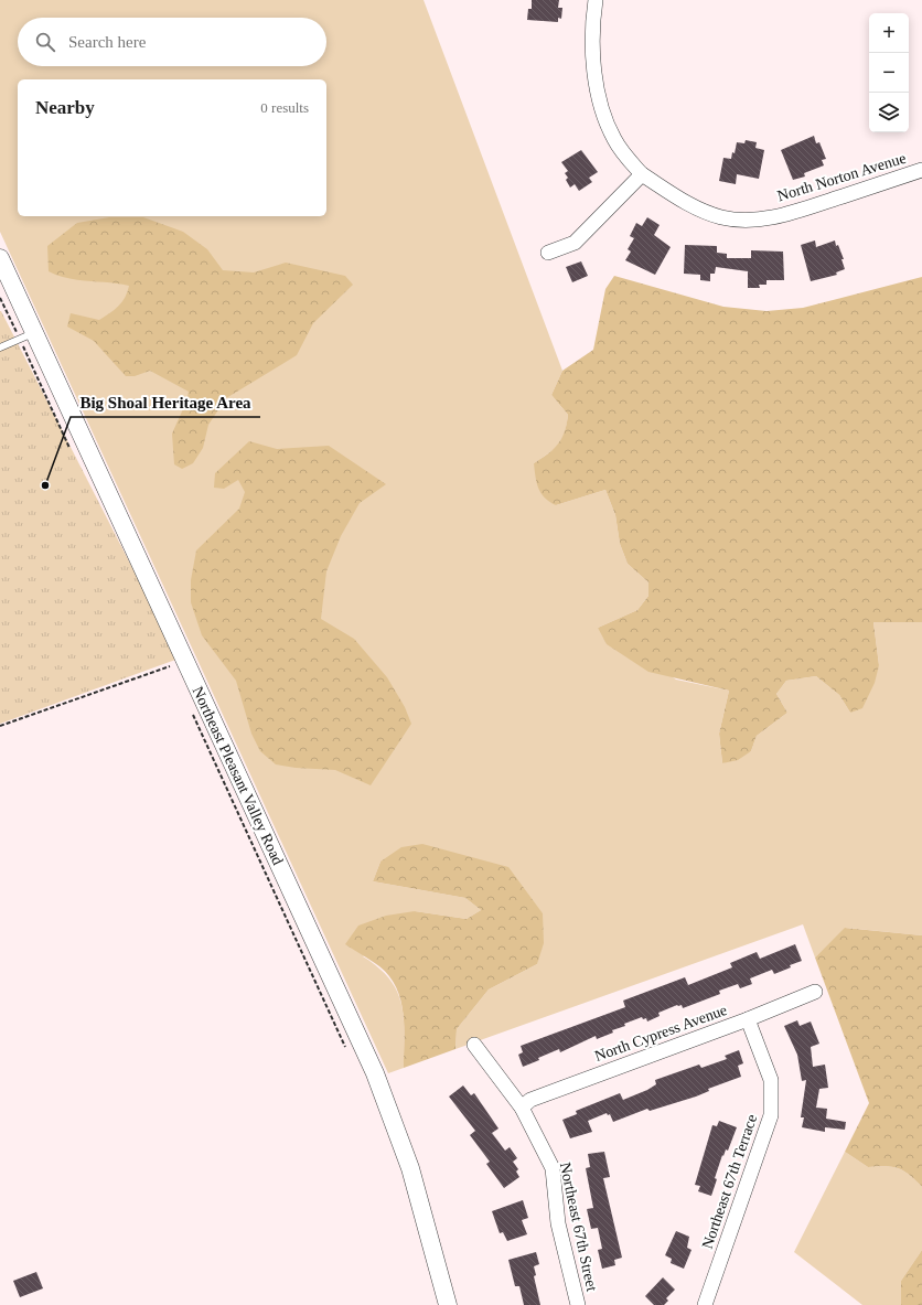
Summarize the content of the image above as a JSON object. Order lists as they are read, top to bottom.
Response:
{
  "streets": {
    "street": [
      "North Norton Avenue",
      "Northeast Pleasant Valley Road",
      "North Cypress Avenue",
      "Northeast 67th Terrace",
      "Northeast 67th Street"
    ]
  },
  "crossings": [
    ["North Cypress Avenue", "Northeast 67th Terrace"],
    ["North Cypress Avenue", "Northeast 67th Street"]
  ],
  "places": ["Big Shoal Heritage Area"],
  "page": {
    "map_buttons": ["+", "−"],
    "search": "Search here",
    "heading": ["Nearby", "0 results"]
  }
}
